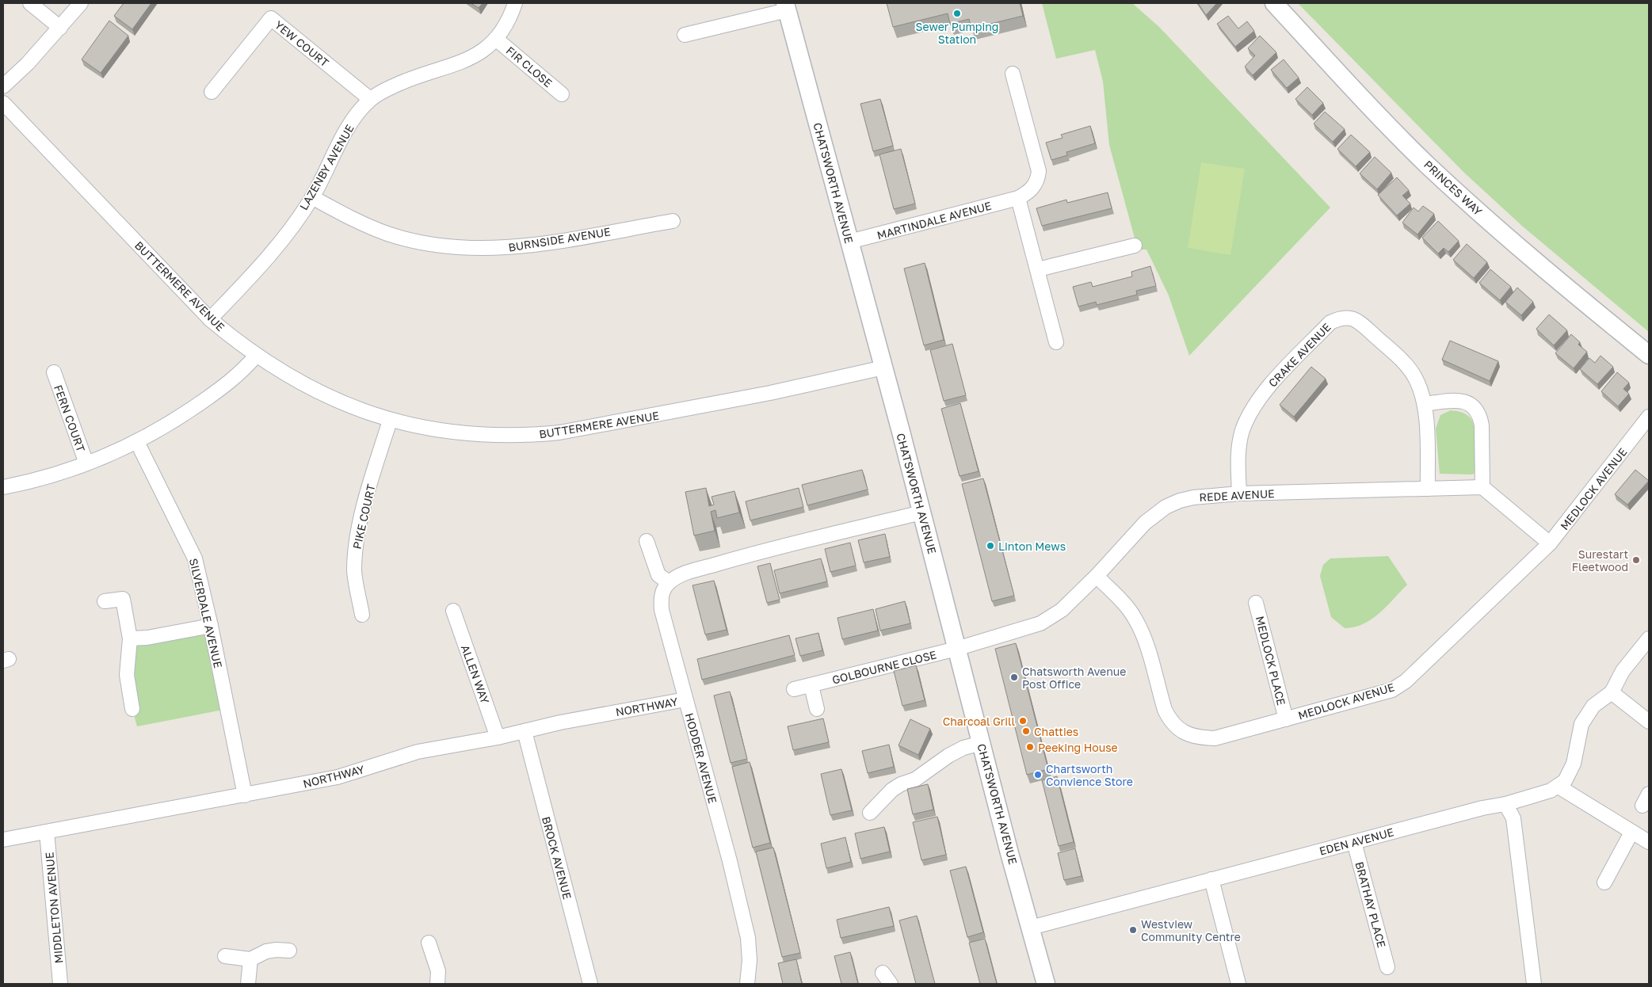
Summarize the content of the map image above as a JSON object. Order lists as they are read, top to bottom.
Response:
{
  "streets": {
    "street": [
      "YEW COURT",
      "FIR CLOSE",
      "LAZENBY AVENUE",
      "CHATSWORTH AVENUE",
      "PRINCES WAY",
      "MARTINDALE AVENUE",
      "BURNSIDE AVENUE",
      "BUTTERMERE AVENUE",
      "CRAKE AVENUE",
      "FERN COURT",
      "MEDLOCK AVENUE",
      "REDE AVENUE",
      "PIKE COURT",
      "SILVERDALE AVENUE",
      "MEDLOCK PLACE",
      "GOLBOURNE CLOSE",
      "ALLEN WAY",
      "NORTHWAY",
      "HODDER AVENUE",
      "EDEN AVENUE",
      "BROCK AVENUE",
      "BRATHAY PLACE",
      "MIDDLETON AVENUE"
    ]
  },
  "crossings": [
    ["YEW COURT", "LAZENBY AVENUE"],
    ["FIR CLOSE", "LAZENBY AVENUE"],
    ["LAZENBY AVENUE", "BURNSIDE AVENUE"],
    ["LAZENBY AVENUE", "BUTTERMERE AVENUE"],
    ["CHATSWORTH AVENUE", "MARTINDALE AVENUE"],
    ["CHATSWORTH AVENUE", "BUTTERMERE AVENUE"],
    ["CHATSWORTH AVENUE", "REDE AVENUE"],
    ["CHATSWORTH AVENUE", "GOLBOURNE CLOSE"],
    ["CHATSWORTH AVENUE", "EDEN AVENUE"],
    ["BUTTERMERE AVENUE", "PIKE COURT"],
    ["CRAKE AVENUE", "REDE AVENUE"],
    ["MEDLOCK AVENUE", "REDE AVENUE"],
    ["MEDLOCK AVENUE", "MEDLOCK PLACE"],
    ["REDE AVENUE", "GOLBOURNE CLOSE"],
    ["SILVERDALE AVENUE", "NORTHWAY"],
    ["ALLEN WAY", "NORTHWAY"],
    ["NORTHWAY", "HODDER AVENUE"],
    ["NORTHWAY", "BROCK AVENUE"],
    ["NORTHWAY", "MIDDLETON AVENUE"],
    ["EDEN AVENUE", "BRATHAY PLACE"]
  ],
  "places": [
    "Sewer Pumping Station",
    "Linton Mews",
    "Surestart Fleetwood",
    "Chatsworth Avenue Post Office",
    "Charcoal Grill",
    "Chatties",
    "Peeking House",
    "Chartsworth Convience Store",
    "Westview Community Centre"
  ]
}
